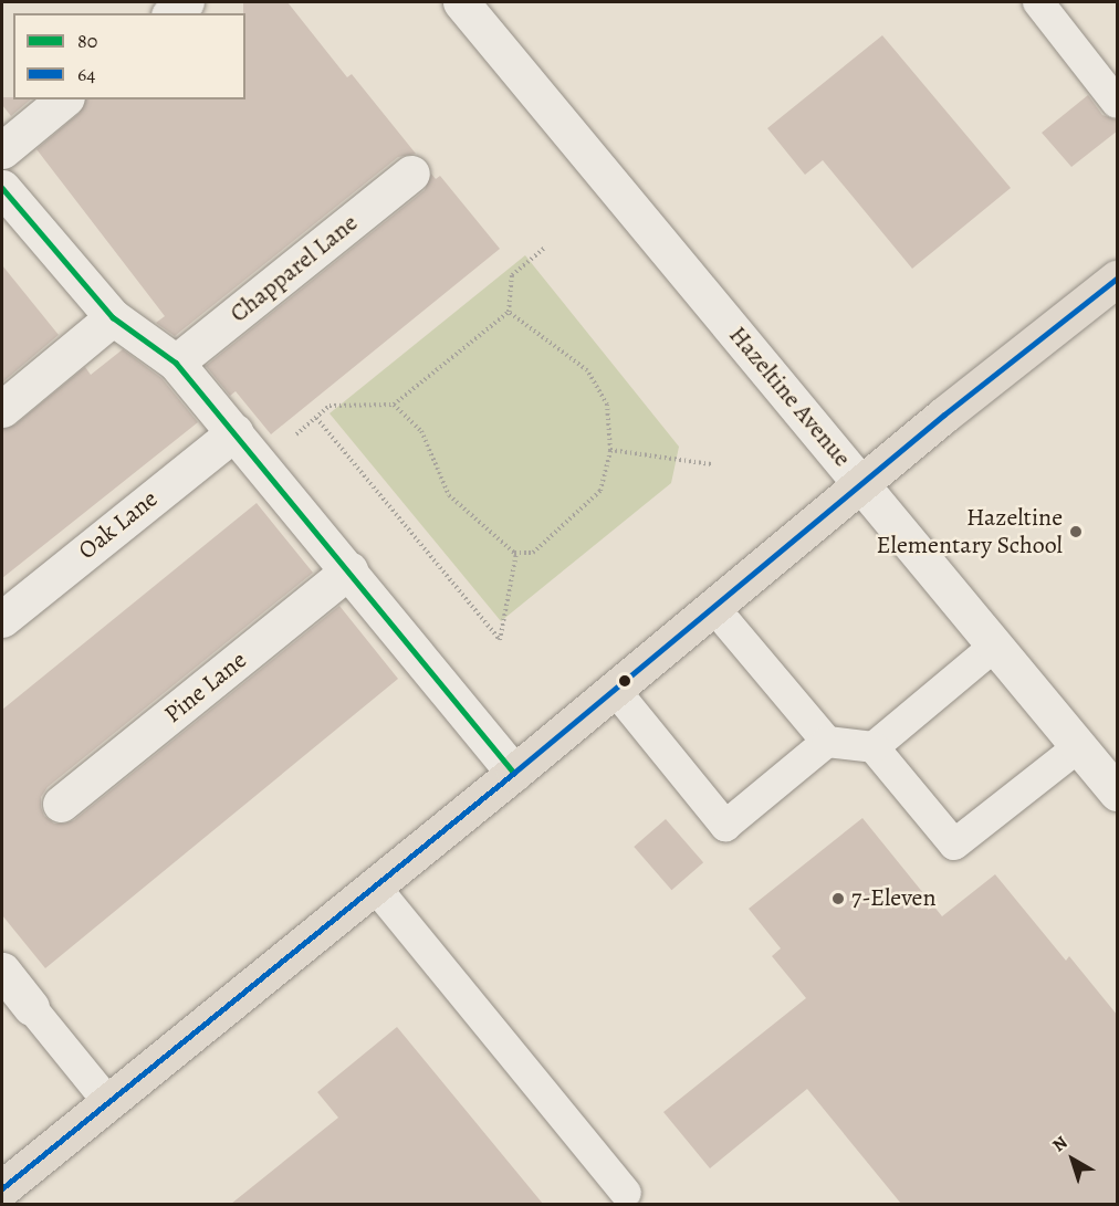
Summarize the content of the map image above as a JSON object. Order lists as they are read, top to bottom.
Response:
{
  "streets": {
    "street": [
      "Chapparel Lane",
      "Hazeltine Avenue",
      "Oak Lane",
      "Pine Lane"
    ]
  },
  "places": ["Hazeltine Elementary School", "7-Eleven"],
  "lines": ["transit line 80", "transit line 64"],
  "legend": ["80", "64"],
  "north": "top left"
}
